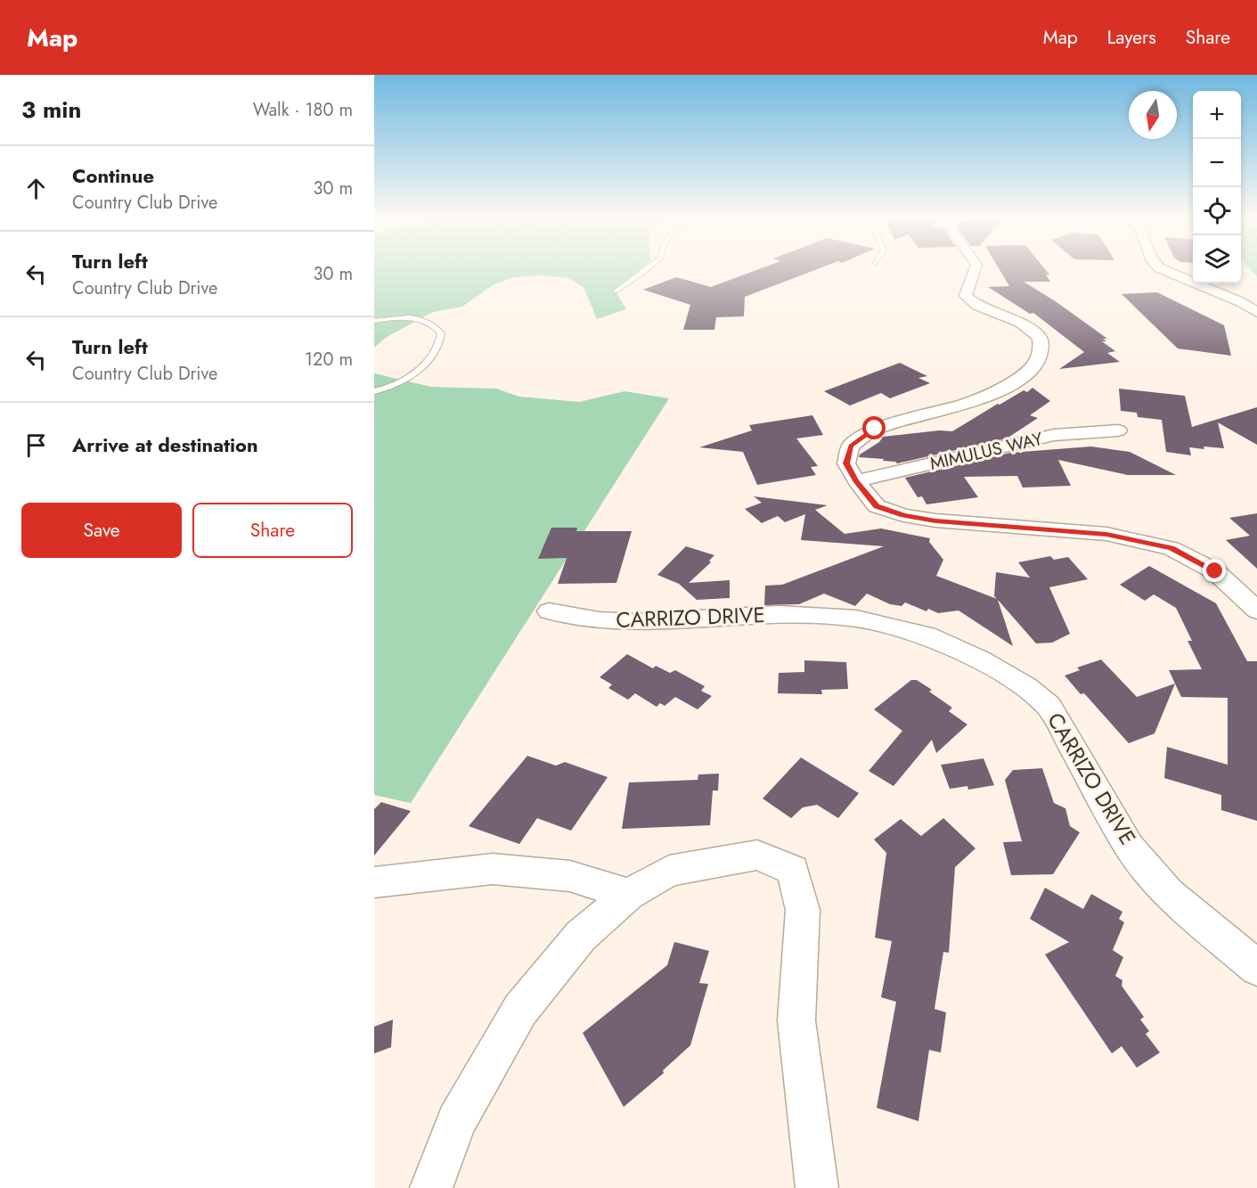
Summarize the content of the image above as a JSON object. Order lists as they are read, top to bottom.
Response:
{
  "streets": {
    "street": ["MIMULUS WAY", "CARRIZO DRIVE"]
  },
  "north": "bottom",
  "page": {
    "header": "Map",
    "nav": ["Map", "Layers", "Share"],
    "heading": ["3 min", "Walk · 180 m"],
    "map_buttons": ["+", "−"],
    "list": [
      ["Continue", "Country Club Drive", "30 m"],
      ["Turn left", "Country Club Drive", "30 m"],
      ["Turn left", "Country Club Drive", "120 m"],
      "Arrive at destination"
    ],
    "buttons": ["Save", "Share"]
  }
}
